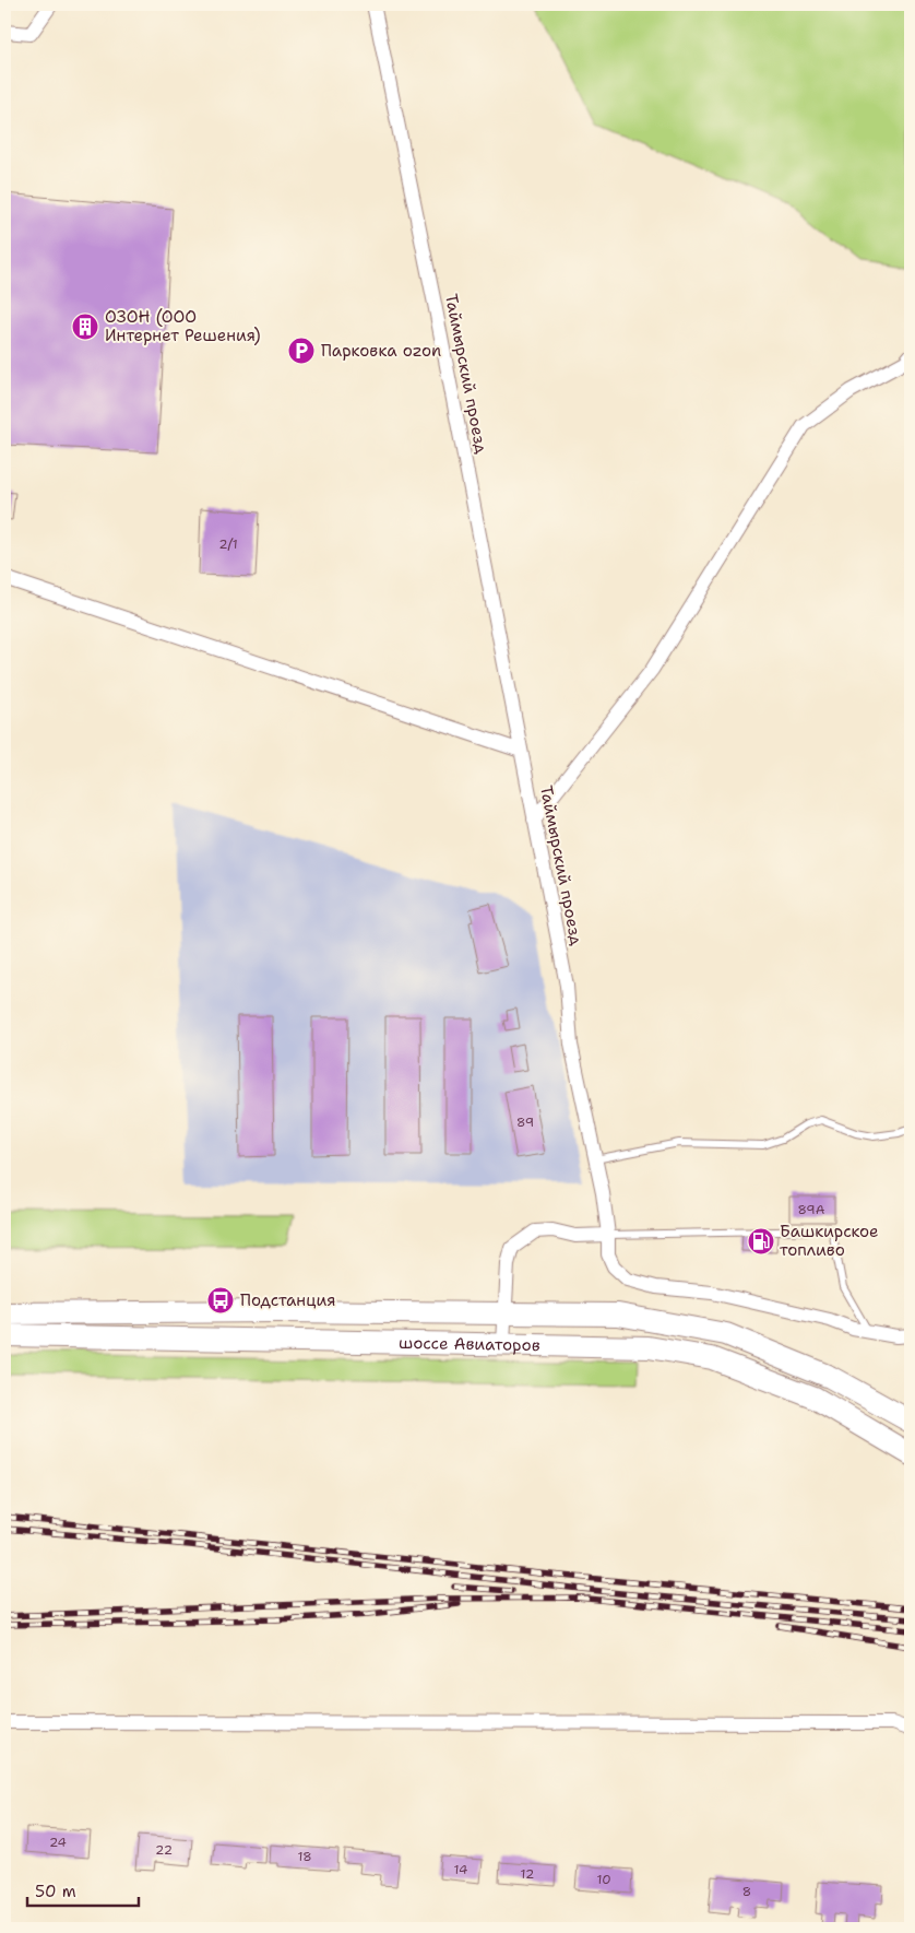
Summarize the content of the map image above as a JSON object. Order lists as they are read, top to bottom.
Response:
{
  "streets": {
    "main road": ["шоссе Авиаторов"],
    "street": ["Таймырский проезд"]
  },
  "places": {
    "building": ["ОЗОН (ООО Интернет Решения)"],
    "parking": ["Парковка ozon"],
    "fuel station": ["Башкирское топливо"],
    "bus stop": ["Подстанция"]
  },
  "house_numbers": [
    "2/1",
    "89",
    "89А",
    "24",
    "22",
    "18",
    "14",
    "12",
    "10",
    "8"
  ],
  "scale_bar": "50 m"
}
